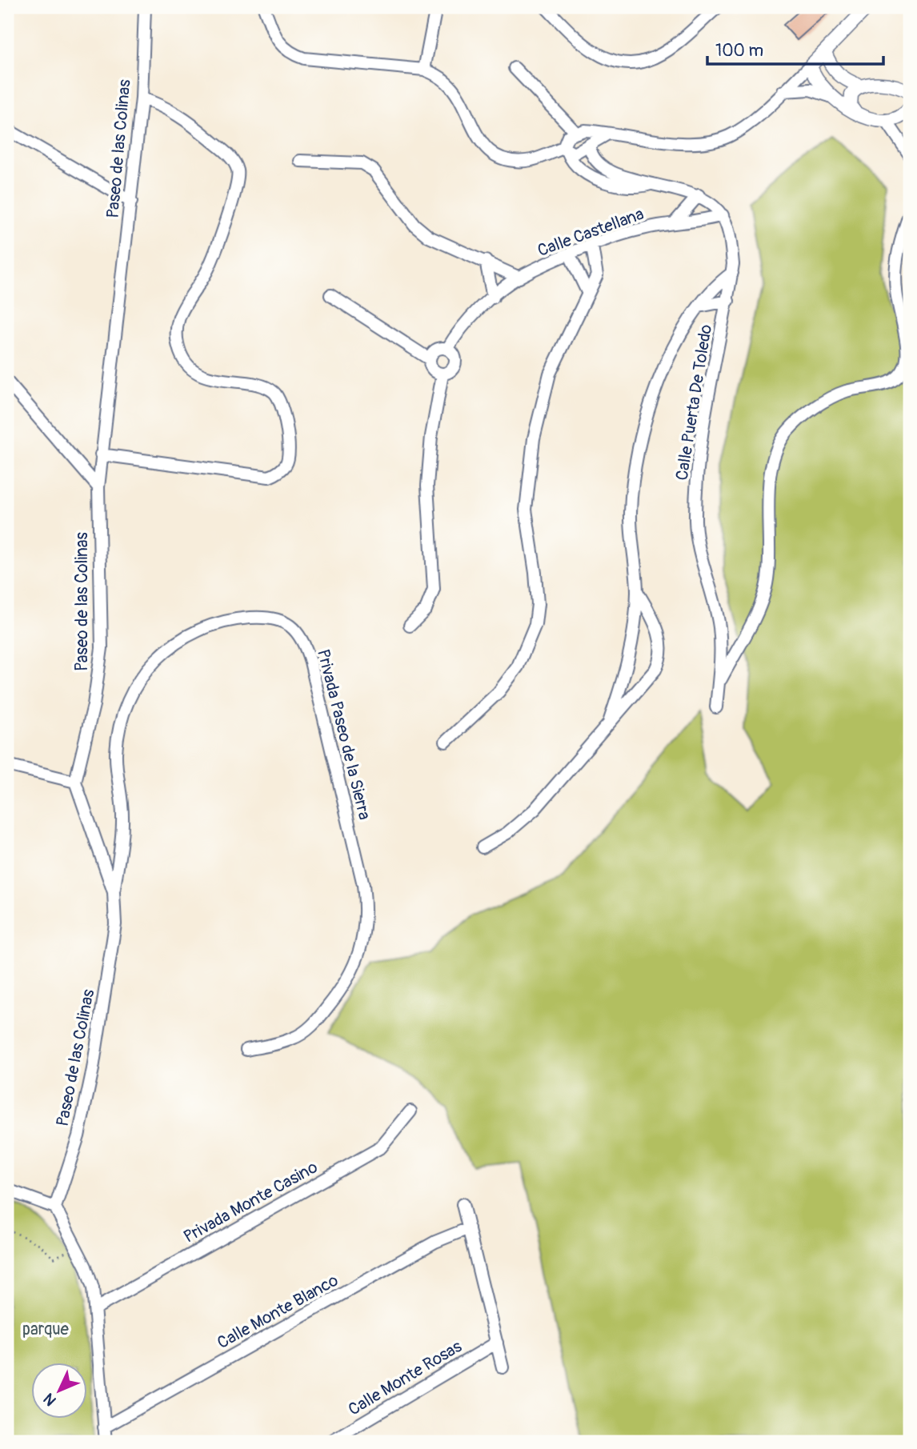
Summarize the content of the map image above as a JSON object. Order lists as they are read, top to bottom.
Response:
{
  "streets": {
    "street": [
      "Paseo de las Colinas",
      "Calle Castellana",
      "Calle Puerta De Toledo",
      "Privada Paseo de la Sierra",
      "Privada Monte Casino",
      "Calle Monte Blanco",
      "Calle Monte Rosas"
    ]
  },
  "crossings": [
    ["Paseo de las Colinas", "Privada Paseo de la Sierra"],
    ["Calle Castellana", "Calle Puerta De Toledo"]
  ],
  "parks": ["parque"],
  "scale_bar": "100 m",
  "north": "bottom left"
}
